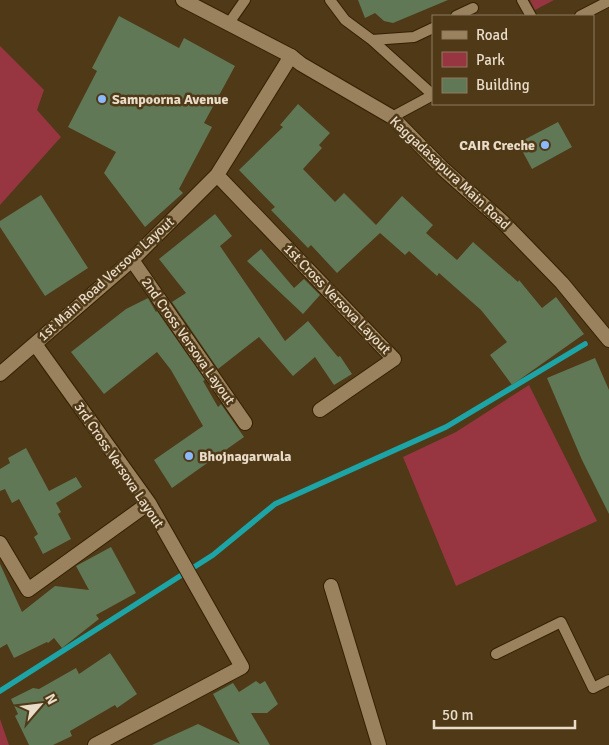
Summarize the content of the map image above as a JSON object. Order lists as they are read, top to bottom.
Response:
{
  "streets": {
    "street": [
      "Kaggadasapura Main Road",
      "1st Main Road Versova Layout",
      "1st Cross Versova Layout",
      "2nd Cross Versova Layout",
      "3rd Cross Versova Layout"
    ]
  },
  "crossings": [
    ["Kaggadasapura Main Road", "1st Main Road Versova Layout"],
    ["1st Main Road Versova Layout", "1st Cross Versova Layout"],
    ["1st Main Road Versova Layout", "2nd Cross Versova Layout"],
    ["1st Main Road Versova Layout", "3rd Cross Versova Layout"]
  ],
  "places": ["Sampoorna Avenue", "CAIR Creche", "Bhojnagarwala"],
  "legend": ["Road", "Park", "Building"],
  "scale_bar": "50 m",
  "north": "top right"
}
